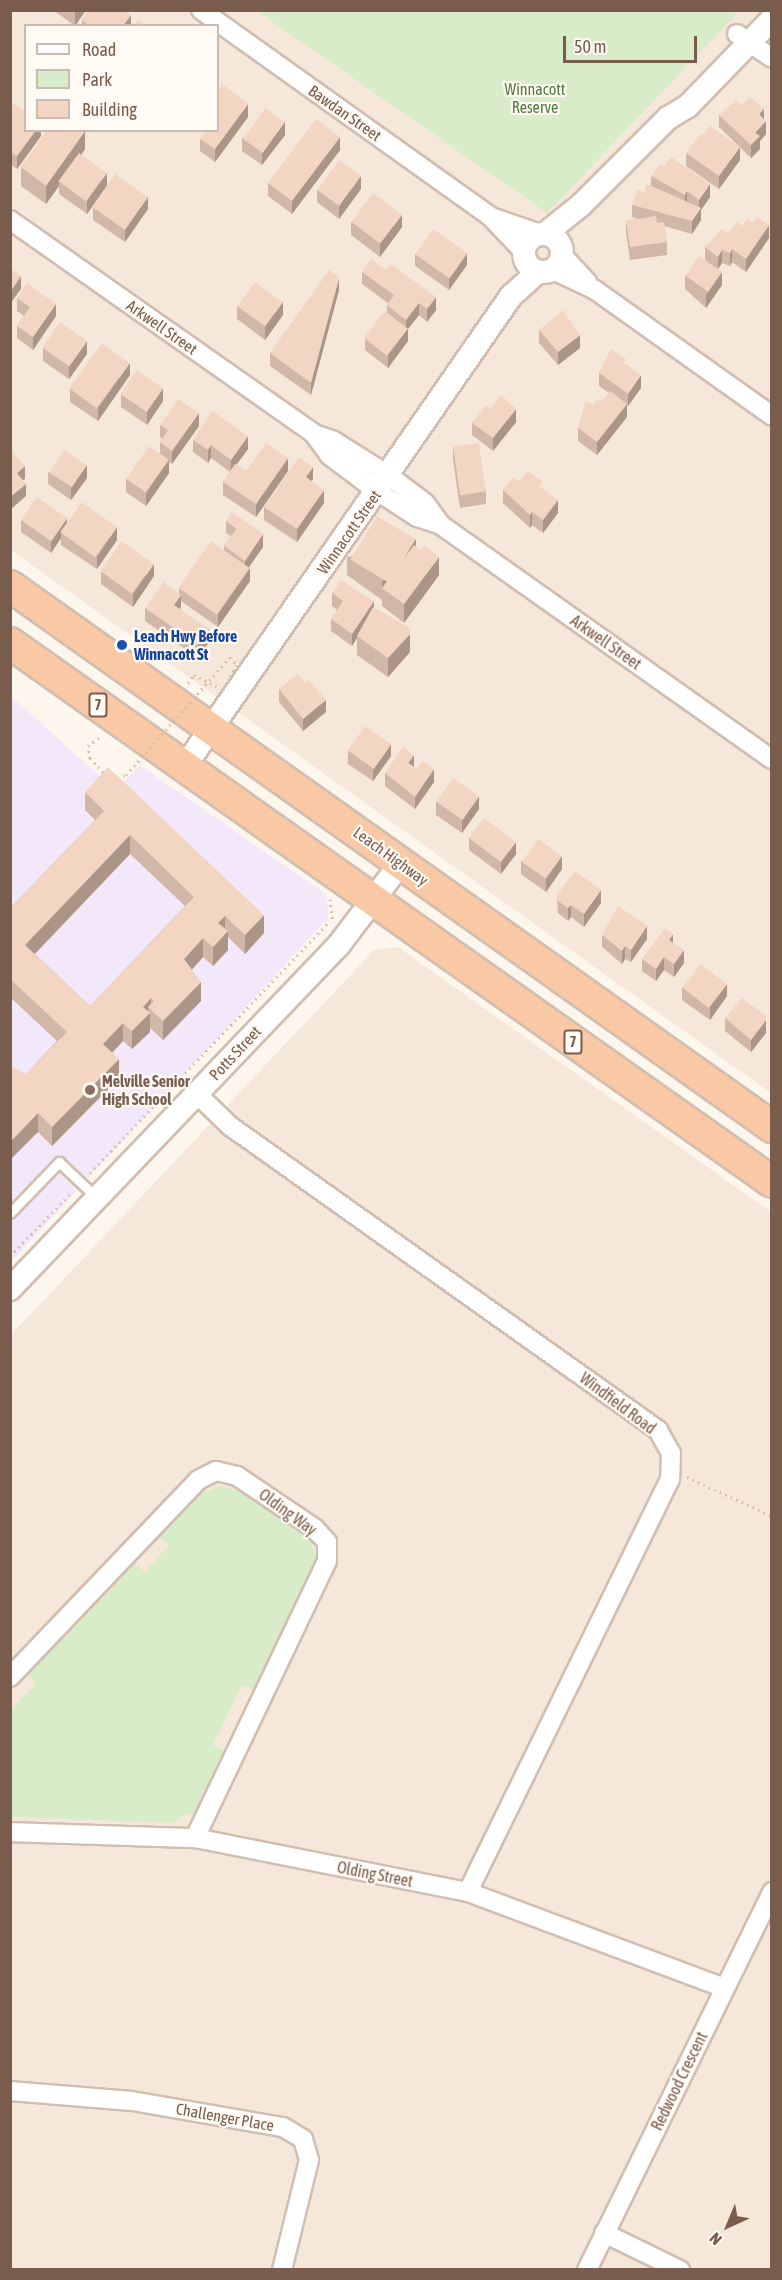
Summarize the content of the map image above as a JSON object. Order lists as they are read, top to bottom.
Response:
{
  "streets": {
    "highway": ["7", "Leach Highway"],
    "street": [
      "Bawdan Street",
      "Arkwell Street",
      "Winnacott Street",
      "Potts Street",
      "Windfield Road",
      "Olding Way",
      "Olding Street",
      "Redwood Crescent",
      "Challenger Place"
    ]
  },
  "crossings": [
    ["Bawdan Street", "Winnacott Street"],
    ["Arkwell Street", "Winnacott Street"],
    ["Winnacott Street", "7"],
    ["Winnacott Street", "Leach Highway"],
    ["7", "Potts Street"],
    ["Leach Highway", "Potts Street"],
    ["Potts Street", "Windfield Road"],
    ["Olding Way", "Olding Street"],
    ["Olding Street", "Redwood Crescent"]
  ],
  "parks": ["Winnacott Reserve"],
  "places": ["Leach Hwy Before Winnacott St", "Melville Senior High School"],
  "legend": ["Road", "Park", "Building"],
  "scale_bar": "50 m",
  "north": "bottom left"
}
